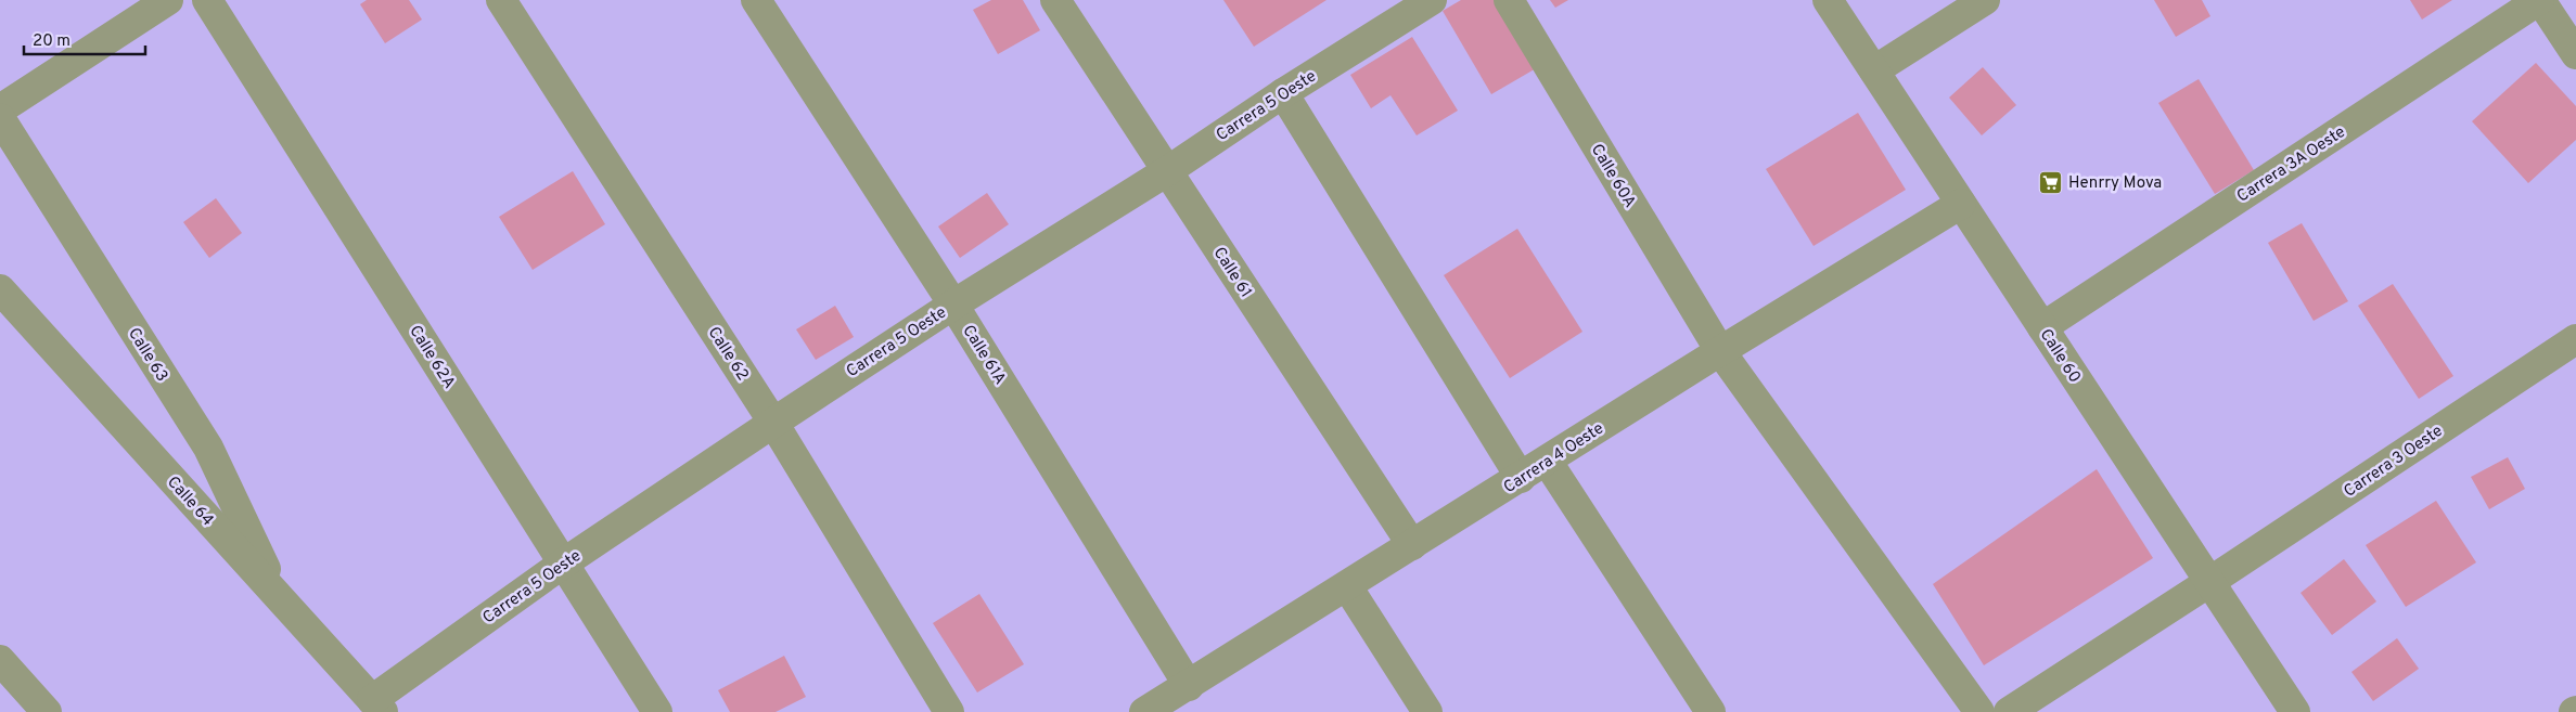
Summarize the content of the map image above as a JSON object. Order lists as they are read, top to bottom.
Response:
{
  "streets": {
    "street": [
      "Carrera 5 Oeste",
      "Carrera 3A Oeste",
      "Calle 60A",
      "Calle 61",
      "Calle 62",
      "Calle 63",
      "Calle 61A",
      "Calle 60",
      "Calle 62A",
      "Carrera 4 Oeste",
      "Carrera 3 Oeste",
      "Calle 64"
    ]
  },
  "crossings": [
    ["Carrera 5 Oeste", "Calle 61"],
    ["Carrera 5 Oeste", "Calle 62"],
    ["Carrera 5 Oeste", "Calle 61A"],
    ["Carrera 5 Oeste", "Calle 62A"],
    ["Carrera 5 Oeste", "Calle 64"],
    ["Carrera 3A Oeste", "Calle 60"],
    ["Calle 60A", "Carrera 4 Oeste"],
    ["Calle 61", "Carrera 4 Oeste"],
    ["Calle 63", "Calle 64"],
    ["Calle 61A", "Carrera 4 Oeste"],
    ["Calle 60", "Carrera 4 Oeste"],
    ["Calle 60", "Carrera 3 Oeste"]
  ],
  "places": {
    "supermarket": ["Henrry Mova"]
  },
  "scale_bar": "20 m"
}
